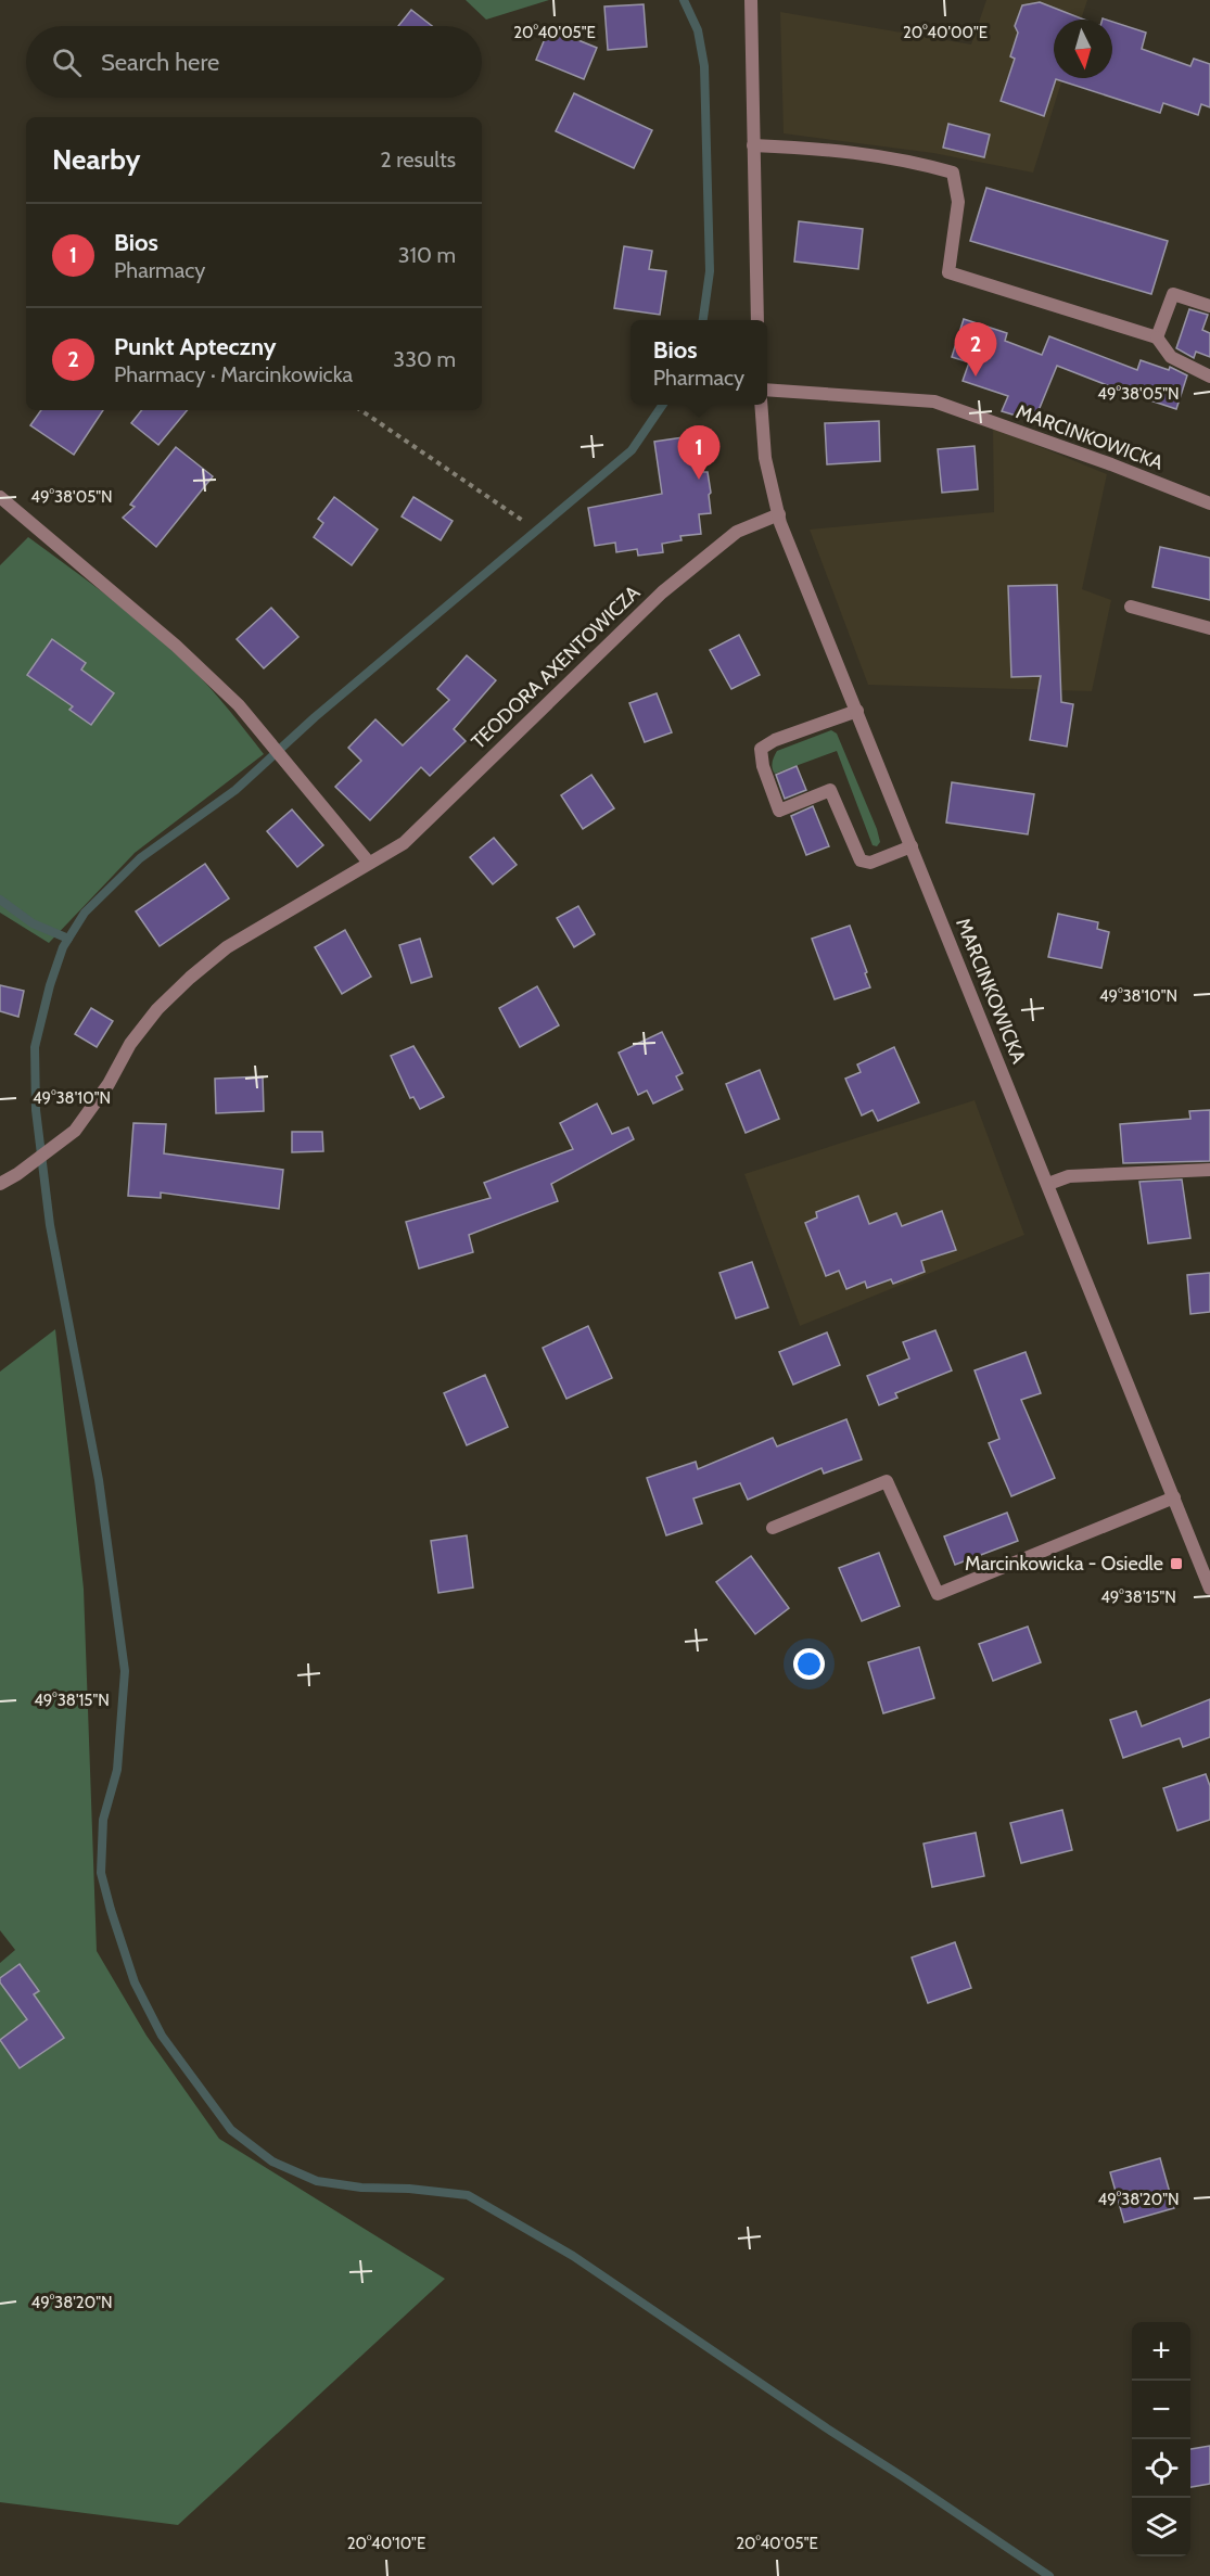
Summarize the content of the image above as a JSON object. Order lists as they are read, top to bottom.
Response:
{
  "streets": {
    "street": ["MARCINKOWICKA", "TEODORA AXENTOWICZA"]
  },
  "crossings": [
    ["MARCINKOWICKA", "TEODORA AXENTOWICZA"]
  ],
  "places": {
    "transit": ["Marcinkowicka - Osiedle"]
  },
  "north": "bottom",
  "page": {
    "search": "Search here",
    "heading": ["Nearby", "2 results"],
    "list": [
      {
        "mark": "1",
        "name": "Bios",
        "note": "Pharmacy",
        "value": "310 m"
      },
      {
        "mark": "2",
        "name": "Punkt Apteczny",
        "note": "Pharmacy · Marcinkowicka",
        "value": "330 m"
      }
    ],
    "popup": ["Bios", "Pharmacy"],
    "pins": ["2", "1"],
    "map_buttons": ["+", "−"]
  },
  "coordinates": [
    "20°40'05\"E",
    "20°40'00\"E",
    "49°38'05\"N",
    "49°38'10\"N",
    "49°38'15\"N",
    "49°38'20\"N",
    "20°40'10\"E"
  ]
}
